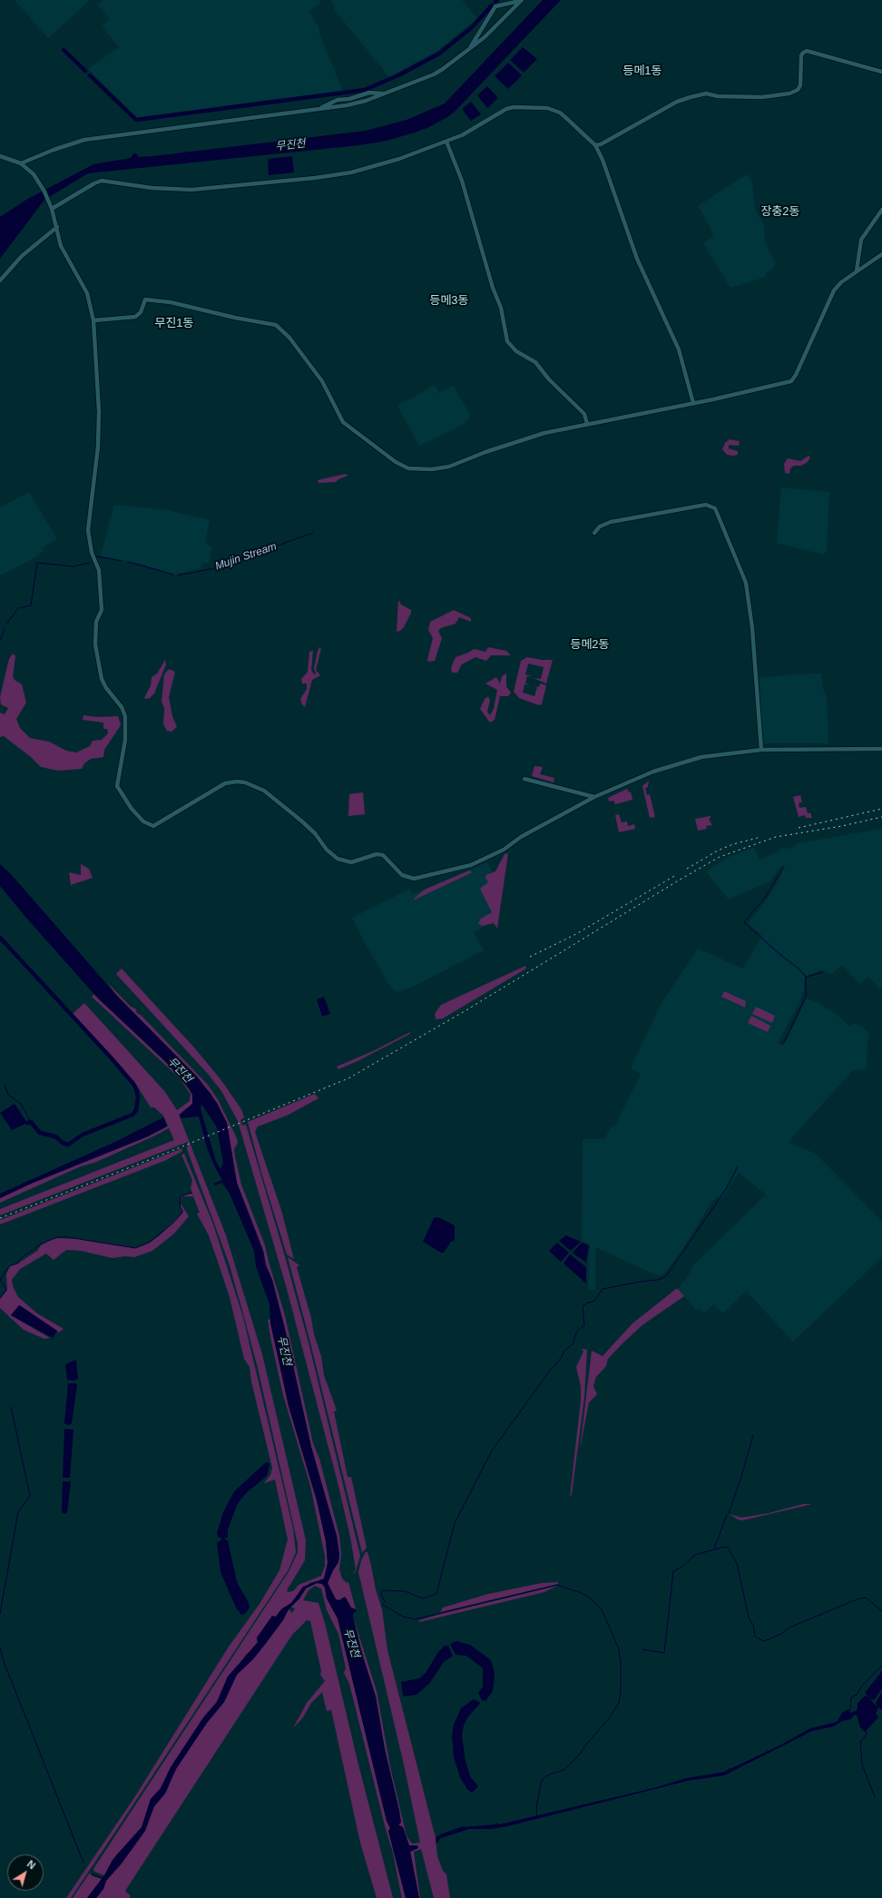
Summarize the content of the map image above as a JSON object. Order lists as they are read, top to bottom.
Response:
{
  "districts": [
    "등메1동",
    "장충2동",
    "등메3동",
    "무진1동",
    "등메2동"
  ],
  "water": ["무진천", "Mujin Stream"],
  "north": "top right"
}
